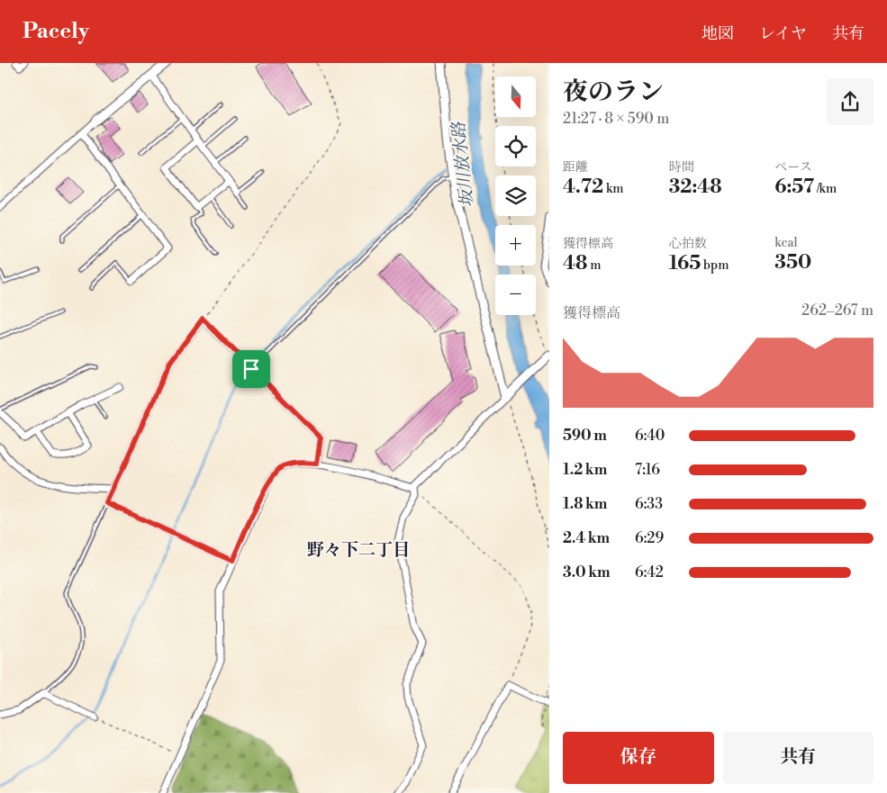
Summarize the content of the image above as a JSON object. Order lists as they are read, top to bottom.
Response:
{
  "districts": ["野々下二丁目"],
  "water": ["坂川放水路"],
  "north": "bottom",
  "page": {
    "header": "Pacely",
    "nav": ["地図", "レイヤ", "共有"],
    "heading": ["夜のラン", "21:27 · 8 × 590 m"],
    "map_buttons": ["+", "−"],
    "stats": [
      ["距離", "4.72 km"],
      ["時間", "32:48"],
      ["ペース", "6:57 /km"],
      ["獲得標高", "48 m"],
      ["心拍数", "165 bpm"],
      ["kcal", "350"]
    ],
    "chart": ["獲得標高", "262–267 m"],
    "list": [
      {
        "name": "590 m",
        "note": "6:40"
      },
      {
        "name": "1.2 km",
        "note": "7:16"
      },
      {
        "name": "1.8 km",
        "note": "6:33"
      },
      {
        "name": "2.4 km",
        "note": "6:29"
      },
      {
        "name": "3.0 km",
        "note": "6:42"
      }
    ],
    "buttons": ["保存", "共有"]
  }
}
